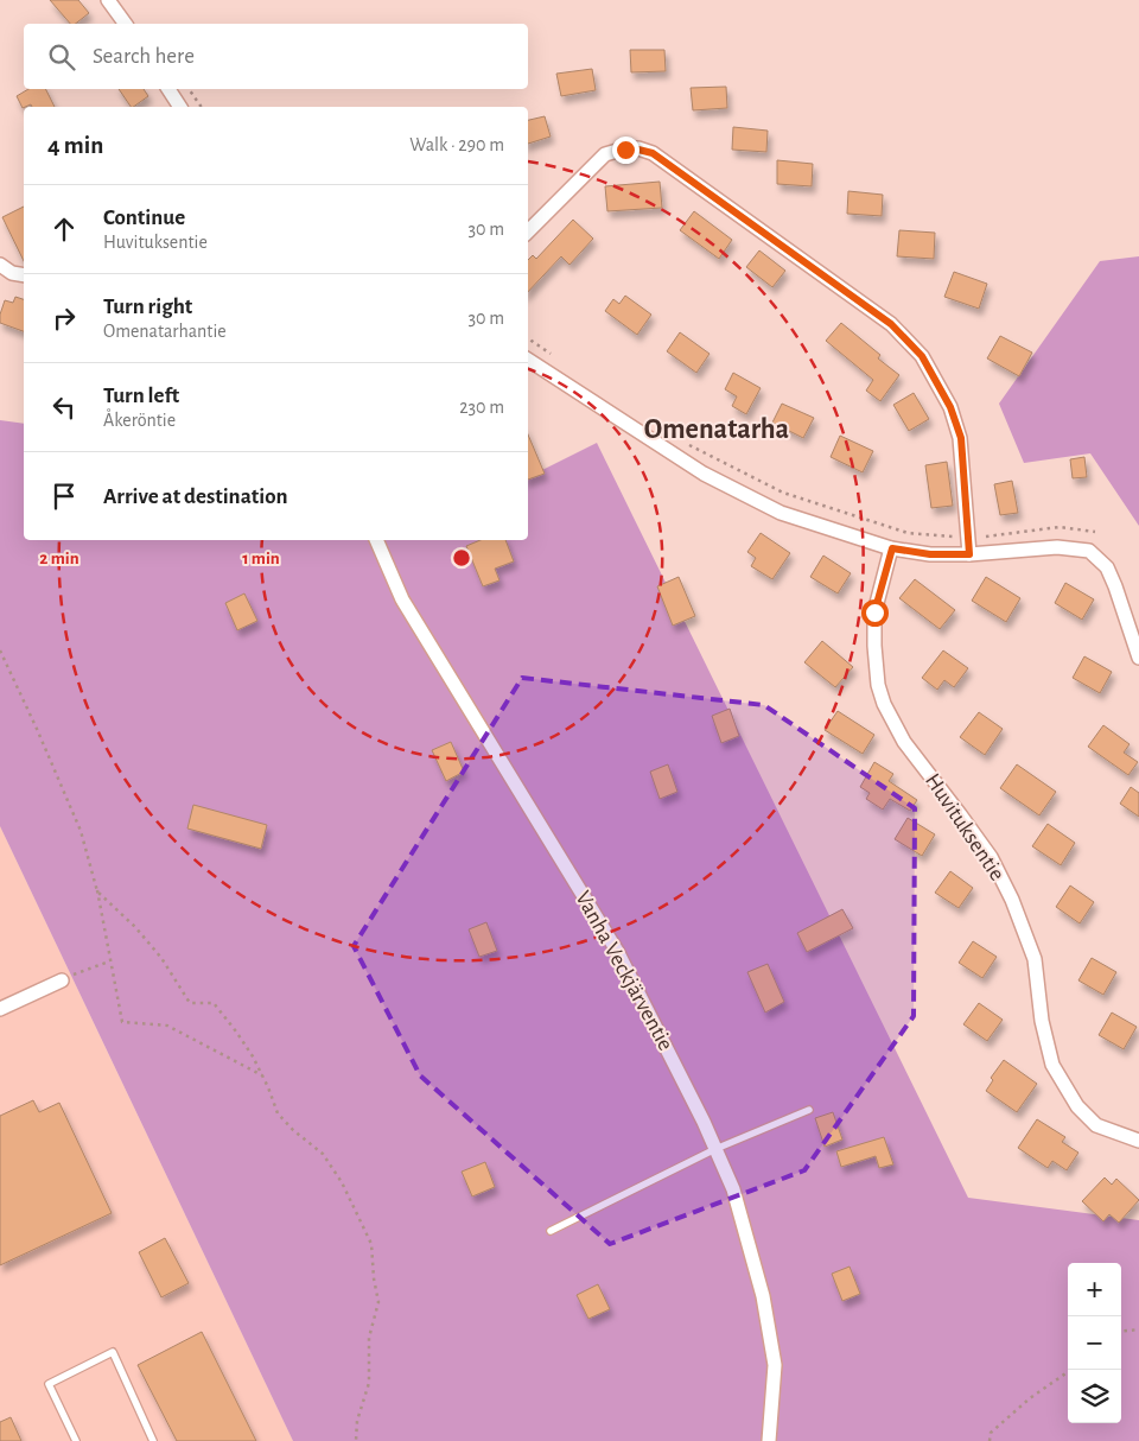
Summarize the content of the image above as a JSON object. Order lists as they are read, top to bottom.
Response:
{
  "streets": {
    "street": ["Huvituksentie", "Vanha Veckjärventie"]
  },
  "districts": ["Omenatarha"],
  "page": {
    "search": "Search here",
    "heading": ["4 min", "Walk · 290 m"],
    "list": [
      ["Continue", "Huvituksentie", "30 m"],
      ["Turn right", "Omenatarhantie", "30 m"],
      ["Turn left", "Åkeröntie", "230 m"],
      "Arrive at destination"
    ],
    "map_buttons": ["+", "−"]
  },
  "rings": ["1 min", "2 min"]
}
